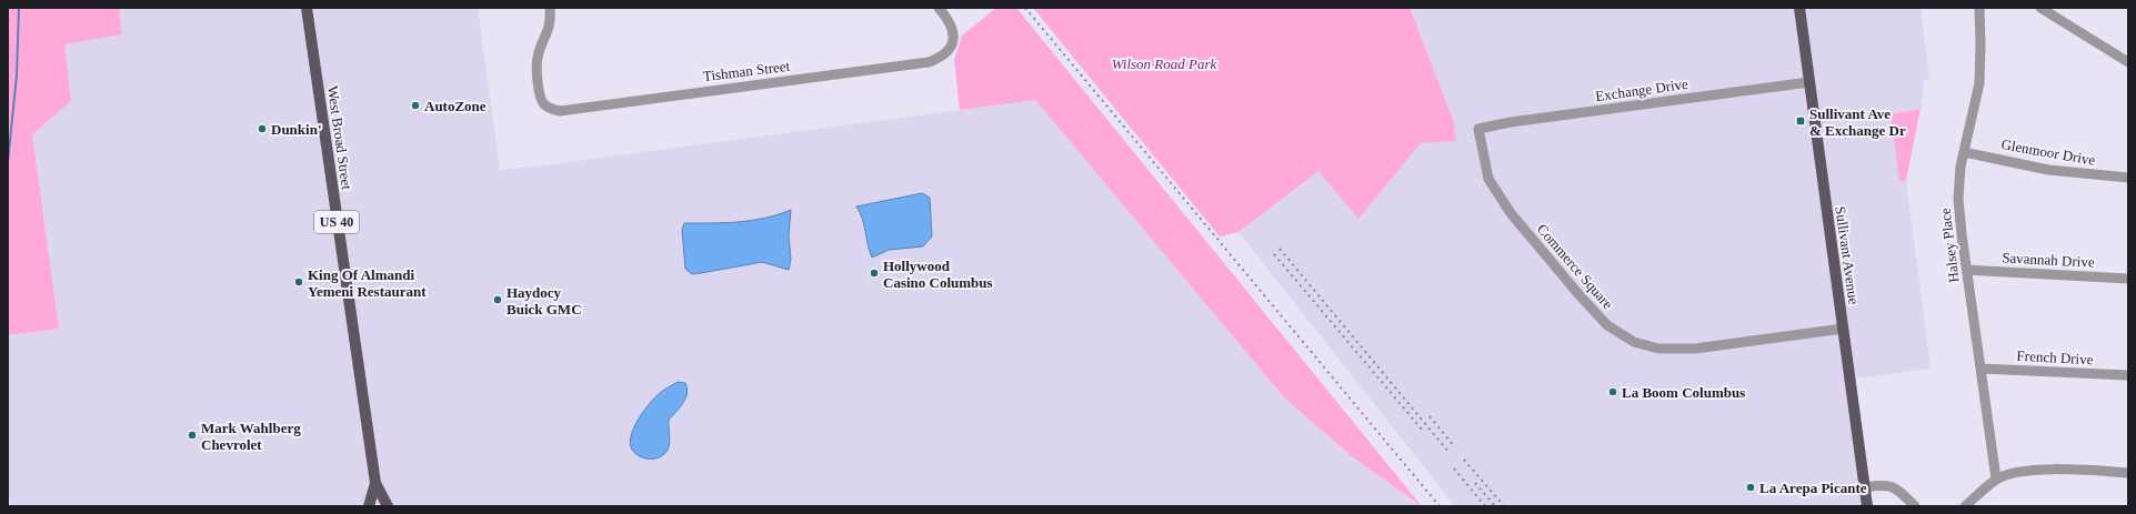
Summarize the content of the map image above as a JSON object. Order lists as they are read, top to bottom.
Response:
{
  "streets": {
    "main road": ["West Broad Street", "US 40", "Sullivant Avenue"],
    "street": [
      "Tishman Street",
      "Exchange Drive",
      "Glenmoor Drive",
      "Halsey Place",
      "Savannah Drive",
      "Commerce Square",
      "French Drive"
    ]
  },
  "crossings": [
    ["Exchange Drive", "Sullivant Avenue"],
    ["Exchange Drive", "Commerce Square"],
    ["Glenmoor Drive", "Halsey Place"],
    ["Halsey Place", "Savannah Drive"],
    ["Halsey Place", "French Drive"],
    ["Sullivant Avenue", "Commerce Square"]
  ],
  "parks": ["Wilson Road Park"],
  "places": {
    "other": [
      "AutoZone",
      "Dunkin'",
      "Hollywood Casino Columbus",
      "King Of Almandi Yemeni Restaurant",
      "Haydocy Buick GMC",
      "La Boom Columbus",
      "Mark Wahlberg Chevrolet",
      "La Arepa Picante"
    ],
    "transit": ["Sullivant Ave & Exchange Dr"]
  }
}
